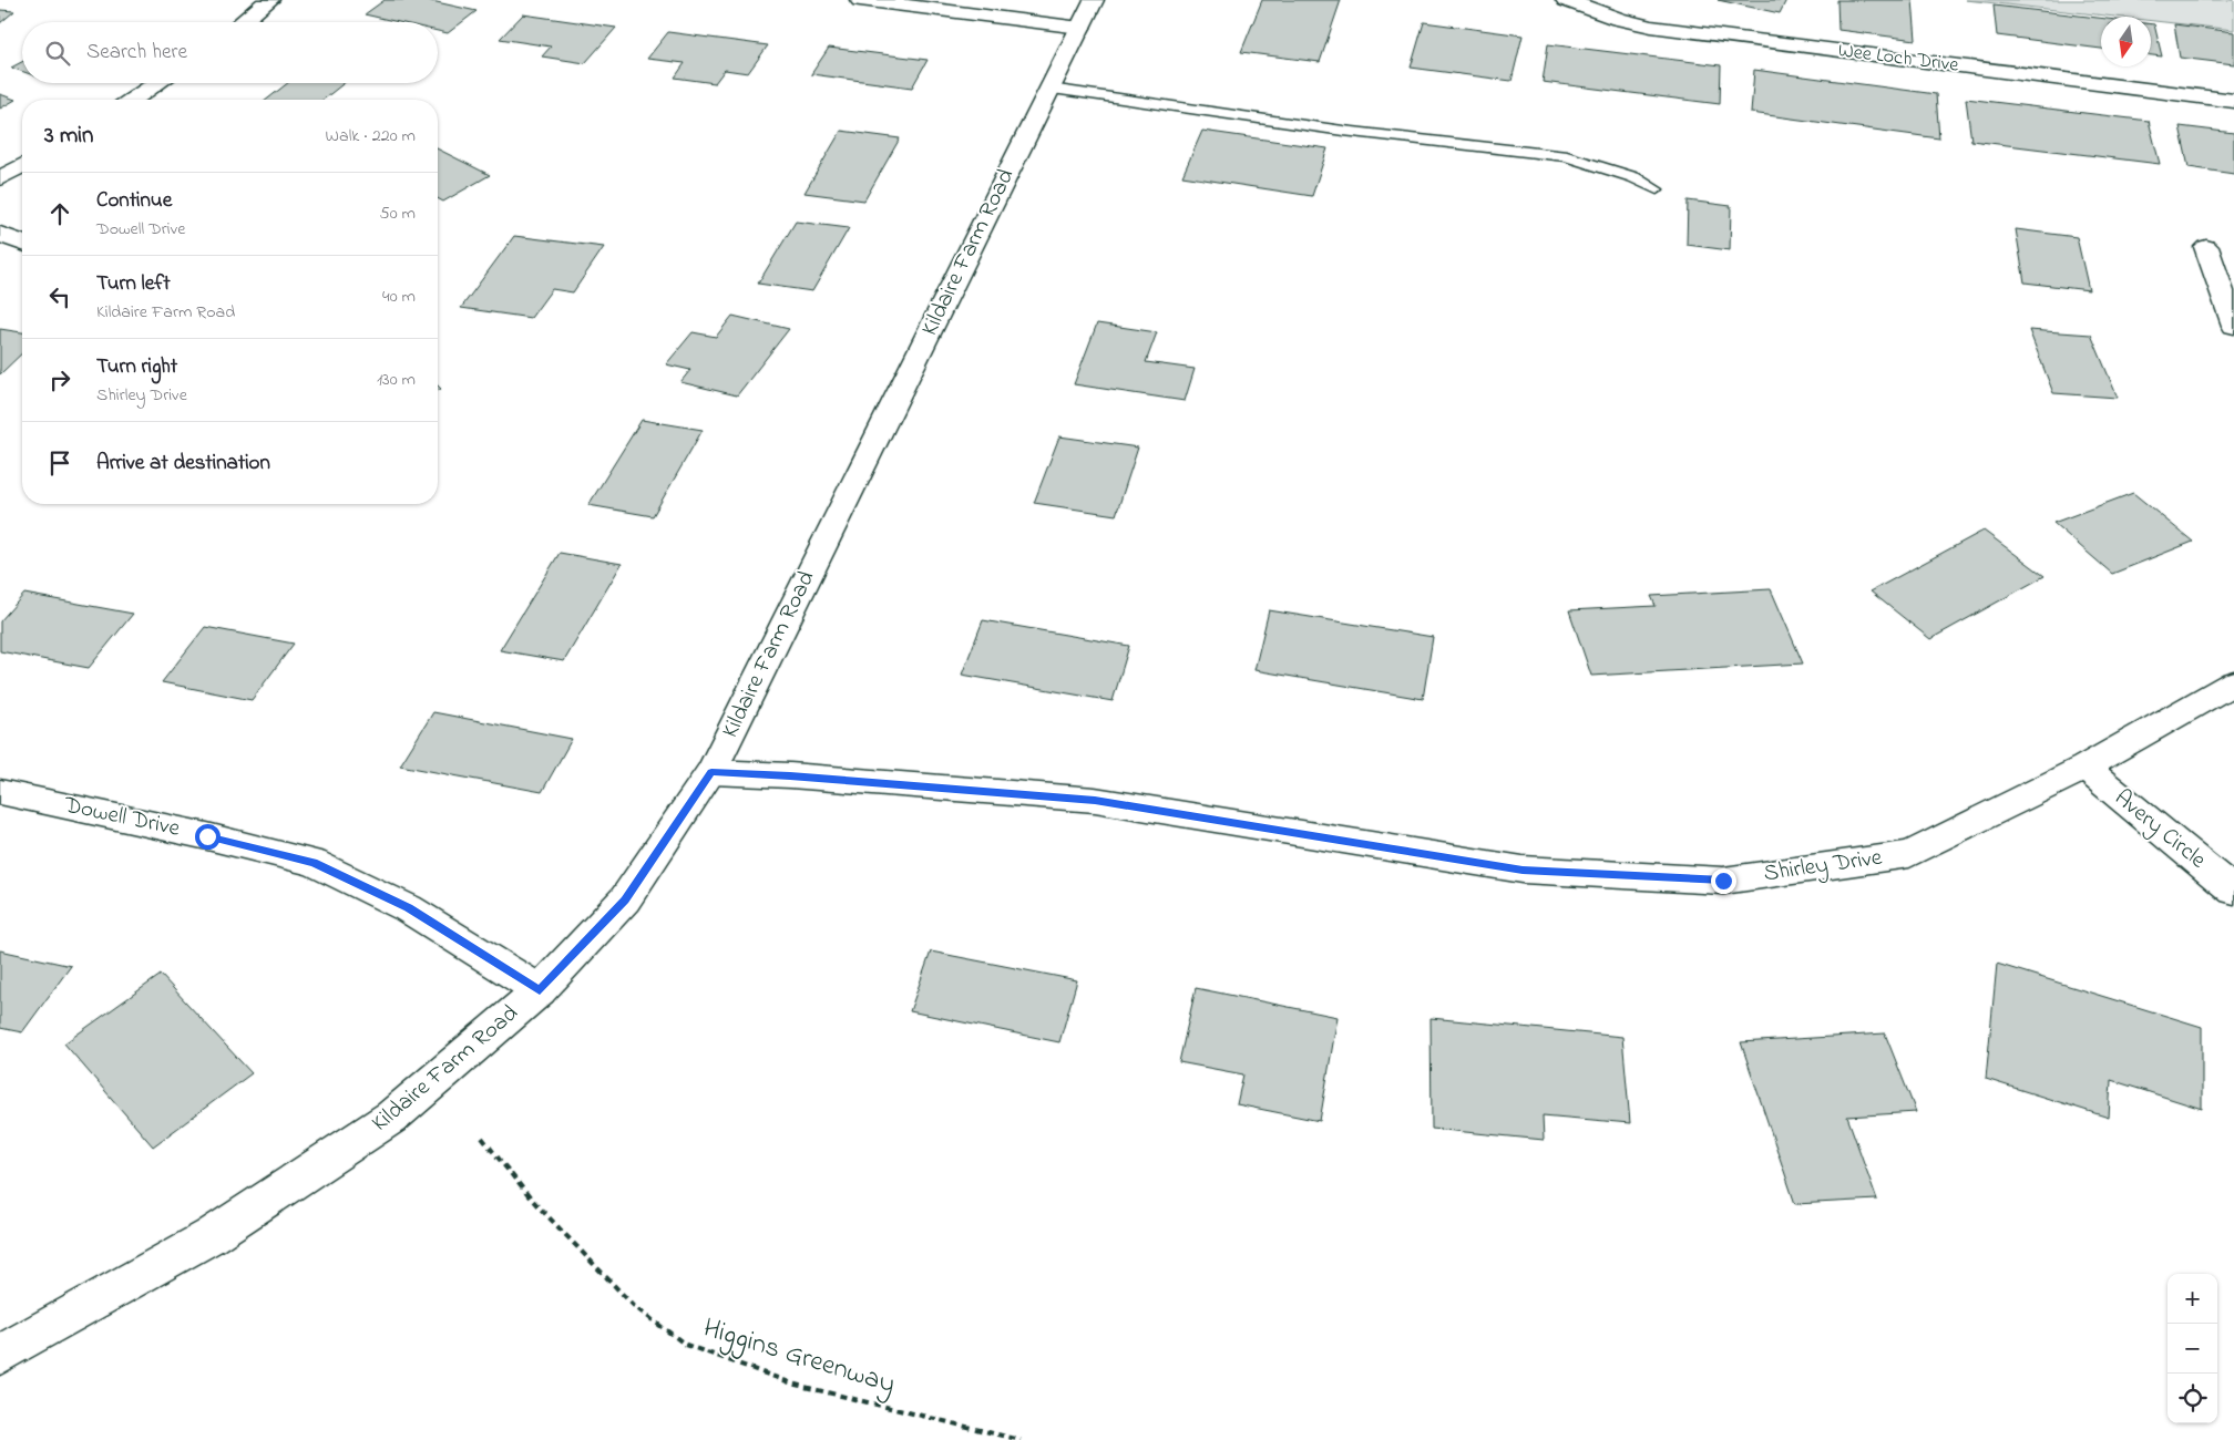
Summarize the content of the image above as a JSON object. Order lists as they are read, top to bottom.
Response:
{
  "streets": {
    "street": [
      "Wee Loch Drive",
      "Kildaire Farm Road",
      "Dowell Drive",
      "Avery Circle",
      "Shirley Drive"
    ],
    "path": ["Higgins Greenway"]
  },
  "crossings": [
    ["Kildaire Farm Road", "Dowell Drive"],
    ["Kildaire Farm Road", "Shirley Drive"],
    ["Avery Circle", "Shirley Drive"]
  ],
  "north": "bottom",
  "page": {
    "search": "Search here",
    "heading": ["3 min", "Walk · 220 m"],
    "list": [
      ["Continue", "Dowell Drive", "50 m"],
      ["Turn left", "Kildaire Farm Road", "40 m"],
      ["Turn right", "Shirley Drive", "130 m"],
      "Arrive at destination"
    ],
    "map_buttons": ["+", "−"]
  }
}
